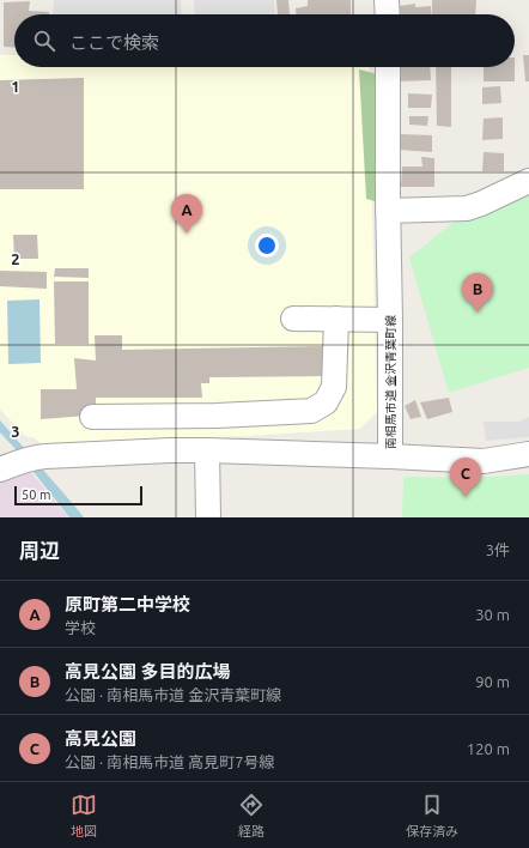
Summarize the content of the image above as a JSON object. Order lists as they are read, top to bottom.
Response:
{
  "streets": {
    "street": ["南相馬市道 金沢青葉町線"]
  },
  "scale_bar": "50 m",
  "page": {
    "search": "ここで検索",
    "pins": ["A", "B", "C"],
    "scale": "50 m",
    "heading": ["周辺", "3件"],
    "list": [
      {
        "mark": "A",
        "name": "原町第二中学校",
        "note": "学校",
        "value": "30 m"
      },
      {
        "mark": "B",
        "name": "高見公園 多目的広場",
        "note": "公園 · 南相馬市道 金沢青葉町線",
        "value": "90 m"
      },
      {
        "mark": "C",
        "name": "高見公園",
        "note": "公園 · 南相馬市道 高見町7号線",
        "value": "120 m"
      }
    ],
    "nav": ["地図", "経路", "保存済み"]
  },
  "grid": {
    "rows": ["1", "2", "3"]
  }
}
